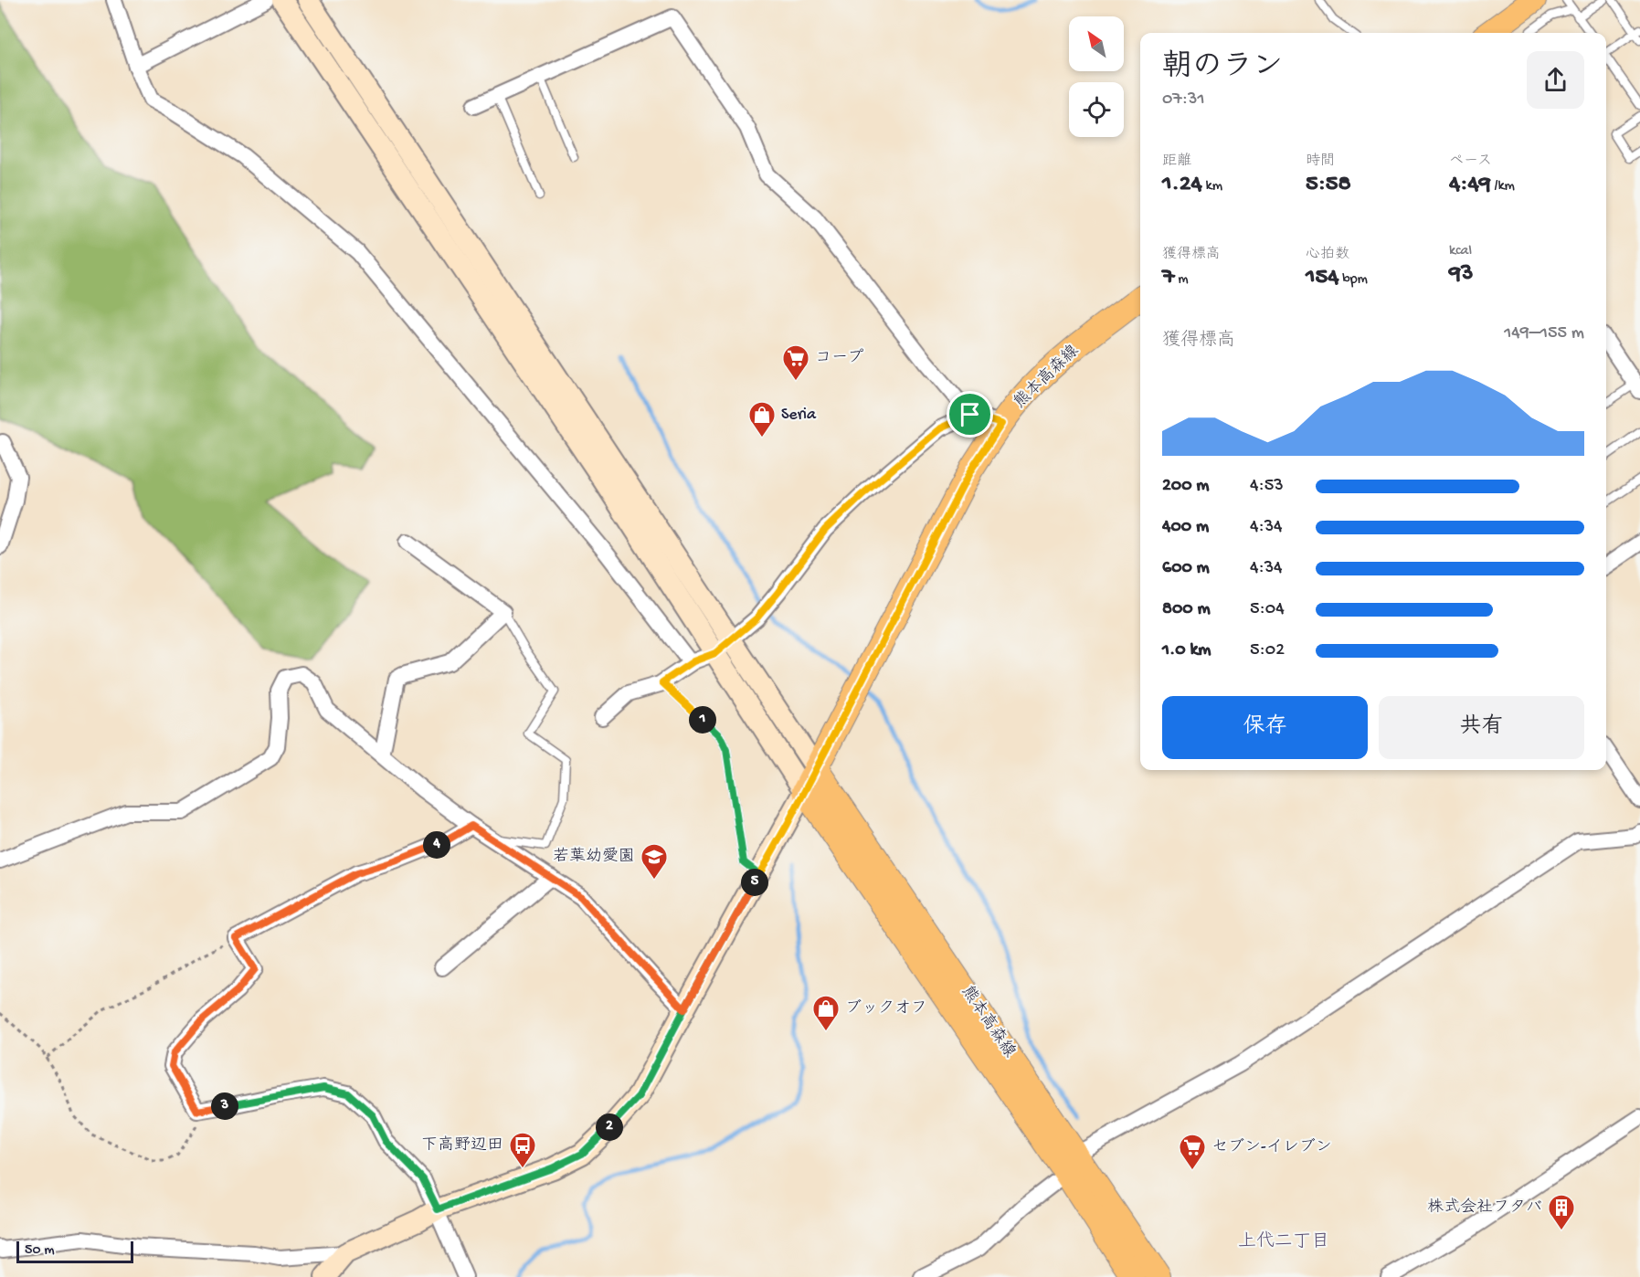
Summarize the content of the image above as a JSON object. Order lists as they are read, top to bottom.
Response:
{
  "streets": {
    "main road": ["熊本高森線"]
  },
  "districts": ["上代二丁目"],
  "places": {
    "supermarket": ["コープ", "セブン-イレブン"],
    "shop": ["Seria", "ブックオフ"],
    "school or university": ["若葉幼愛園"],
    "bus stop": ["下高野辺田"],
    "building": ["株式会社フタバ"]
  },
  "scale_bar": "50 m",
  "north": "top left",
  "page": {
    "heading": ["朝のラン", "07:31"],
    "stats": [
      ["距離", "1.24 km"],
      ["時間", "5:58"],
      ["ペース", "4:49 /km"],
      ["獲得標高", "7 m"],
      ["心拍数", "154 bpm"],
      ["kcal", "93"]
    ],
    "chart": ["獲得標高", "149–155 m"],
    "list": [
      {
        "name": "200 m",
        "note": "4:53"
      },
      {
        "name": "400 m",
        "note": "4:34"
      },
      {
        "name": "600 m",
        "note": "4:34"
      },
      {
        "name": "800 m",
        "note": "5:04"
      },
      {
        "name": "1.0 km",
        "note": "5:02"
      }
    ],
    "buttons": ["保存", "共有"],
    "pins": [
      "1",
      "4",
      "5",
      "3",
      "2"
    ],
    "scale": "50 m"
  }
}
